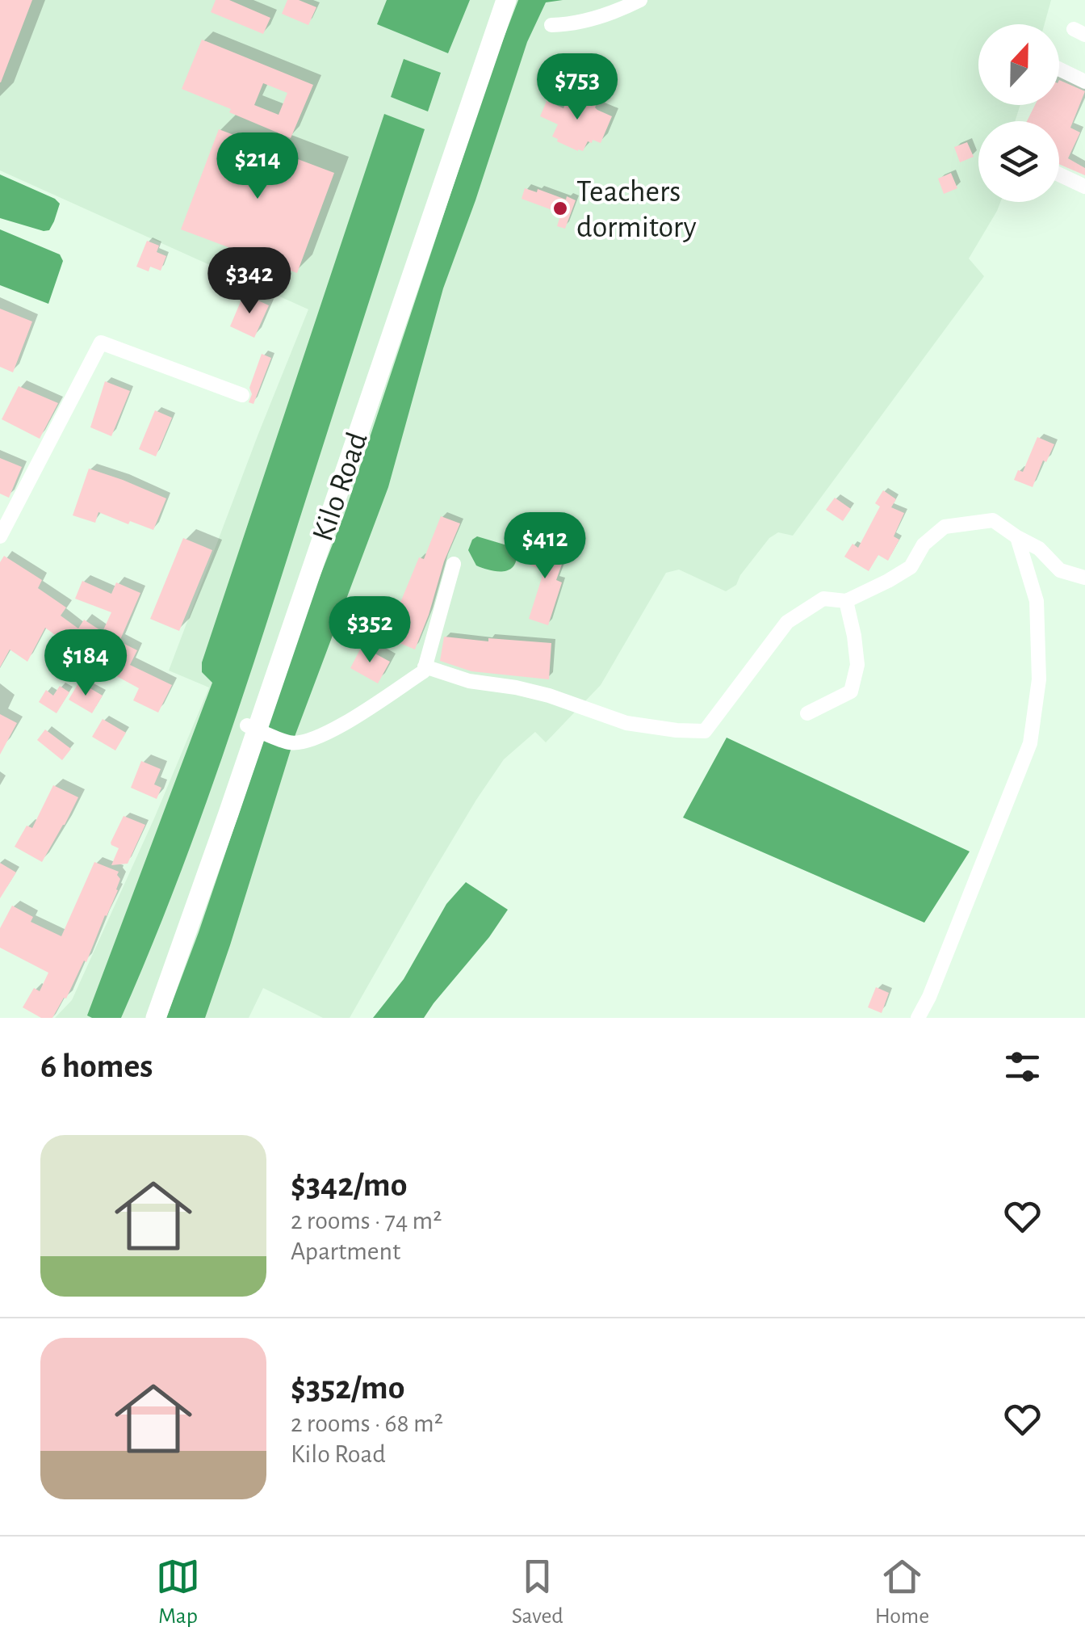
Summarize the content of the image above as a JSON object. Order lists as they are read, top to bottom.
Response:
{
  "streets": {
    "street": ["Kilo Road"]
  },
  "places": ["Teachers dormitory"],
  "north": "top",
  "page": {
    "price": [
      "$753",
      "$214",
      "$342",
      "$412",
      "$352",
      "$184"
    ],
    "heading": "6 homes",
    "list": [
      {
        "name": "$342/mo",
        "note": "2 rooms · 74 m² · Apartment"
      },
      {
        "name": "$352/mo",
        "note": "2 rooms · 68 m² · Kilo Road"
      }
    ],
    "tabs": ["Map", "Saved", "Home"]
  }
}
